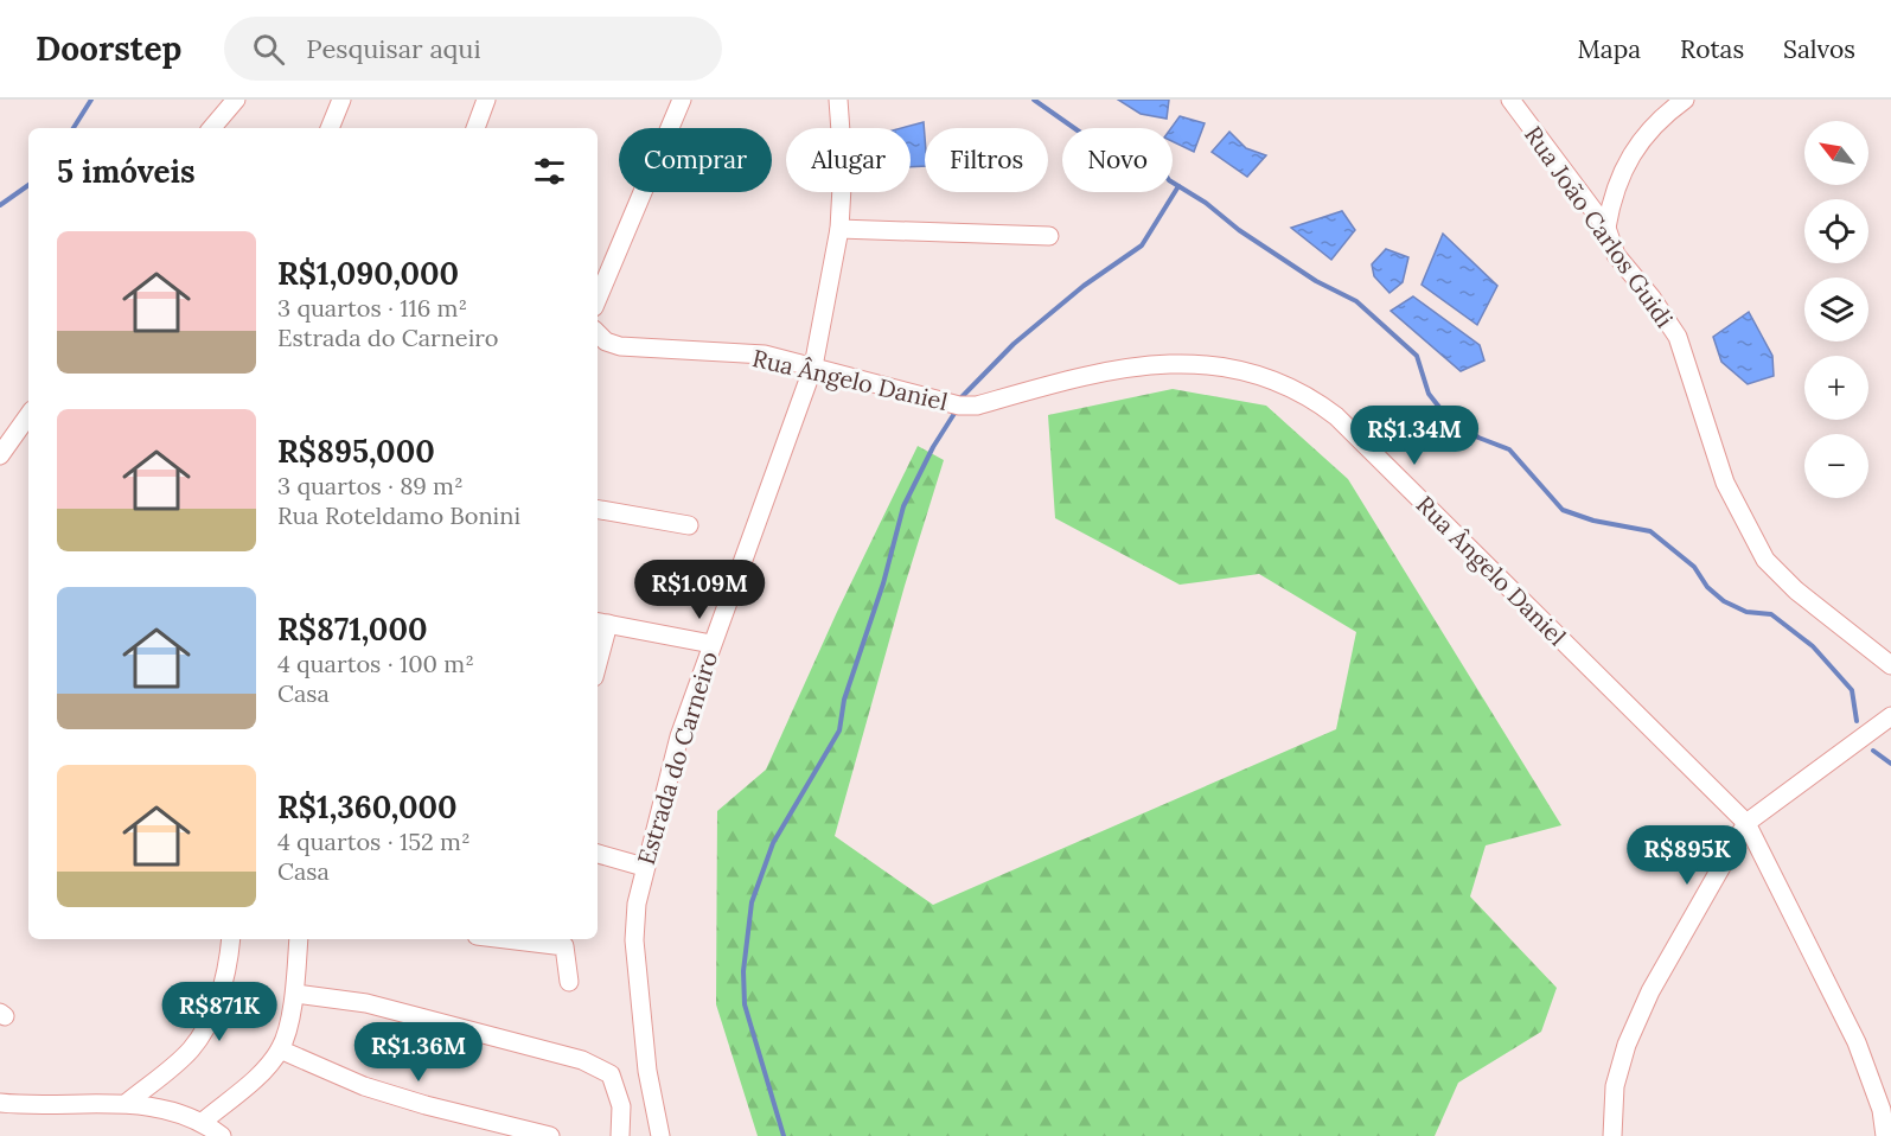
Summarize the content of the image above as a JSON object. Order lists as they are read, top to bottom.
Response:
{
  "streets": {
    "street": ["Rua João Carlos Guidi", "Rua Ângelo Daniel", "Estrada do Carneiro"]
  },
  "crossings": [
    ["Rua Ângelo Daniel", "Estrada do Carneiro"]
  ],
  "north": "top left",
  "page": {
    "header": "Doorstep",
    "search": "Pesquisar aqui",
    "nav": ["Mapa", "Rotas", "Salvos"],
    "map_buttons": ["+", "−"],
    "chip": [
      "Comprar",
      "Alugar",
      "Filtros",
      "Novo"
    ],
    "heading": "5 imóveis",
    "list": [
      {
        "name": "R$1,090,000",
        "note": "3 quartos · 116 m² · Estrada do Carneiro"
      },
      {
        "name": "R$895,000",
        "note": "3 quartos · 89 m² · Rua Roteldamo Bonini"
      },
      {
        "name": "R$871,000",
        "note": "4 quartos · 100 m² · Casa"
      },
      {
        "name": "R$1,360,000",
        "note": "4 quartos · 152 m² · Casa"
      }
    ],
    "price": [
      "R$1.34M",
      "R$1.09M",
      "R$895K",
      "R$871K",
      "R$1.36M"
    ]
  }
}
